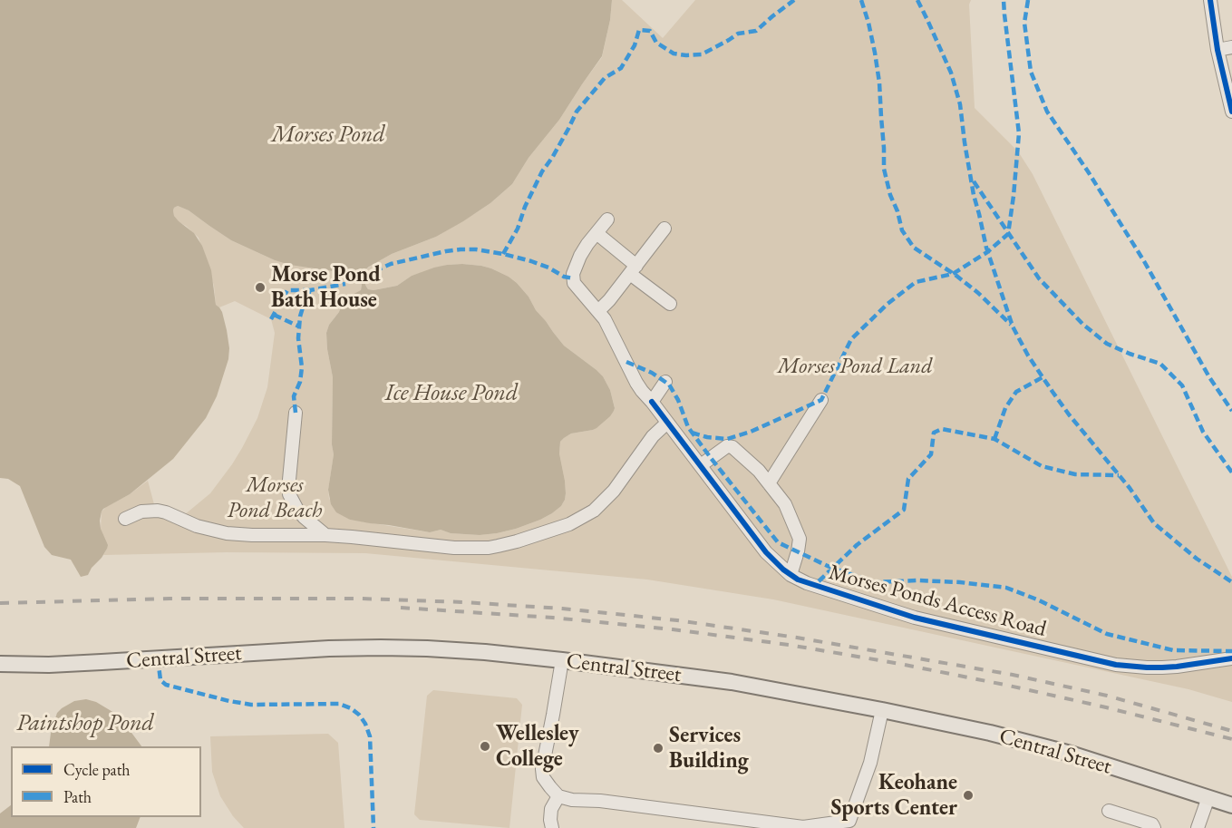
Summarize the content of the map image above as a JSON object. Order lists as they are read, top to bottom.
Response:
{
  "streets": {
    "main road": ["Central Street"],
    "street": ["Morses Ponds Access Road"]
  },
  "water": ["Morses Pond", "Ice House Pond", "Paintshop Pond"],
  "parks": ["Morses Pond Land", "Morses Pond Beach"],
  "places": [
    "Morse Pond Bath House",
    "Wellesley College",
    "Services Building",
    "Keohane Sports Center"
  ],
  "legend": ["Cycle path", "Path"]
}
